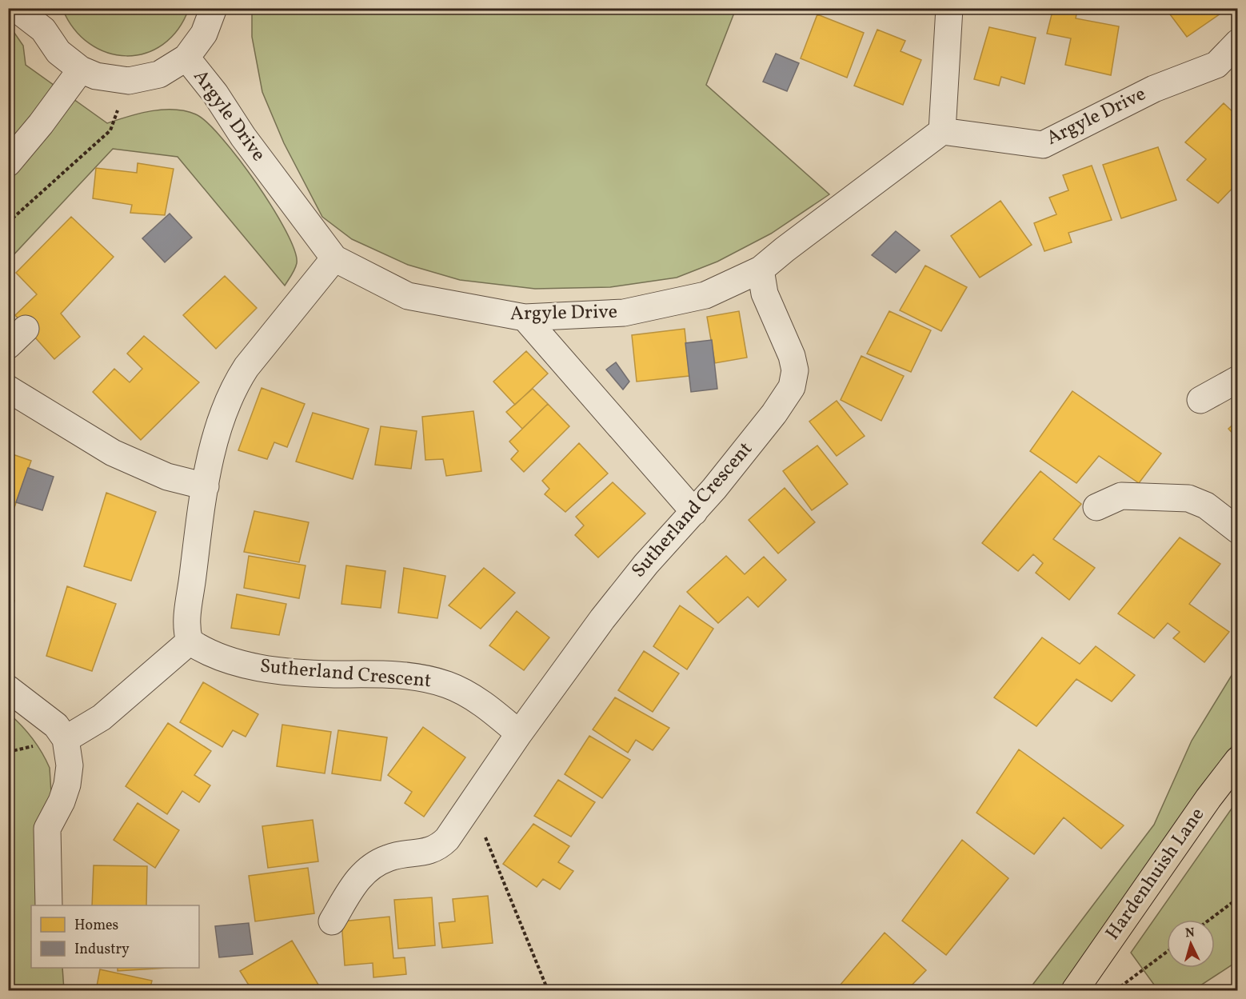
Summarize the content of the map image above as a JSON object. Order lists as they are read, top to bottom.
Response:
{
  "streets": {
    "main road": ["Hardenhuish Lane"],
    "street": ["Argyle Drive", "Sutherland Crescent"]
  },
  "crossings": [
    ["Argyle Drive", "Sutherland Crescent"]
  ],
  "legend": ["Homes", "Industry"],
  "north": "top"
}
